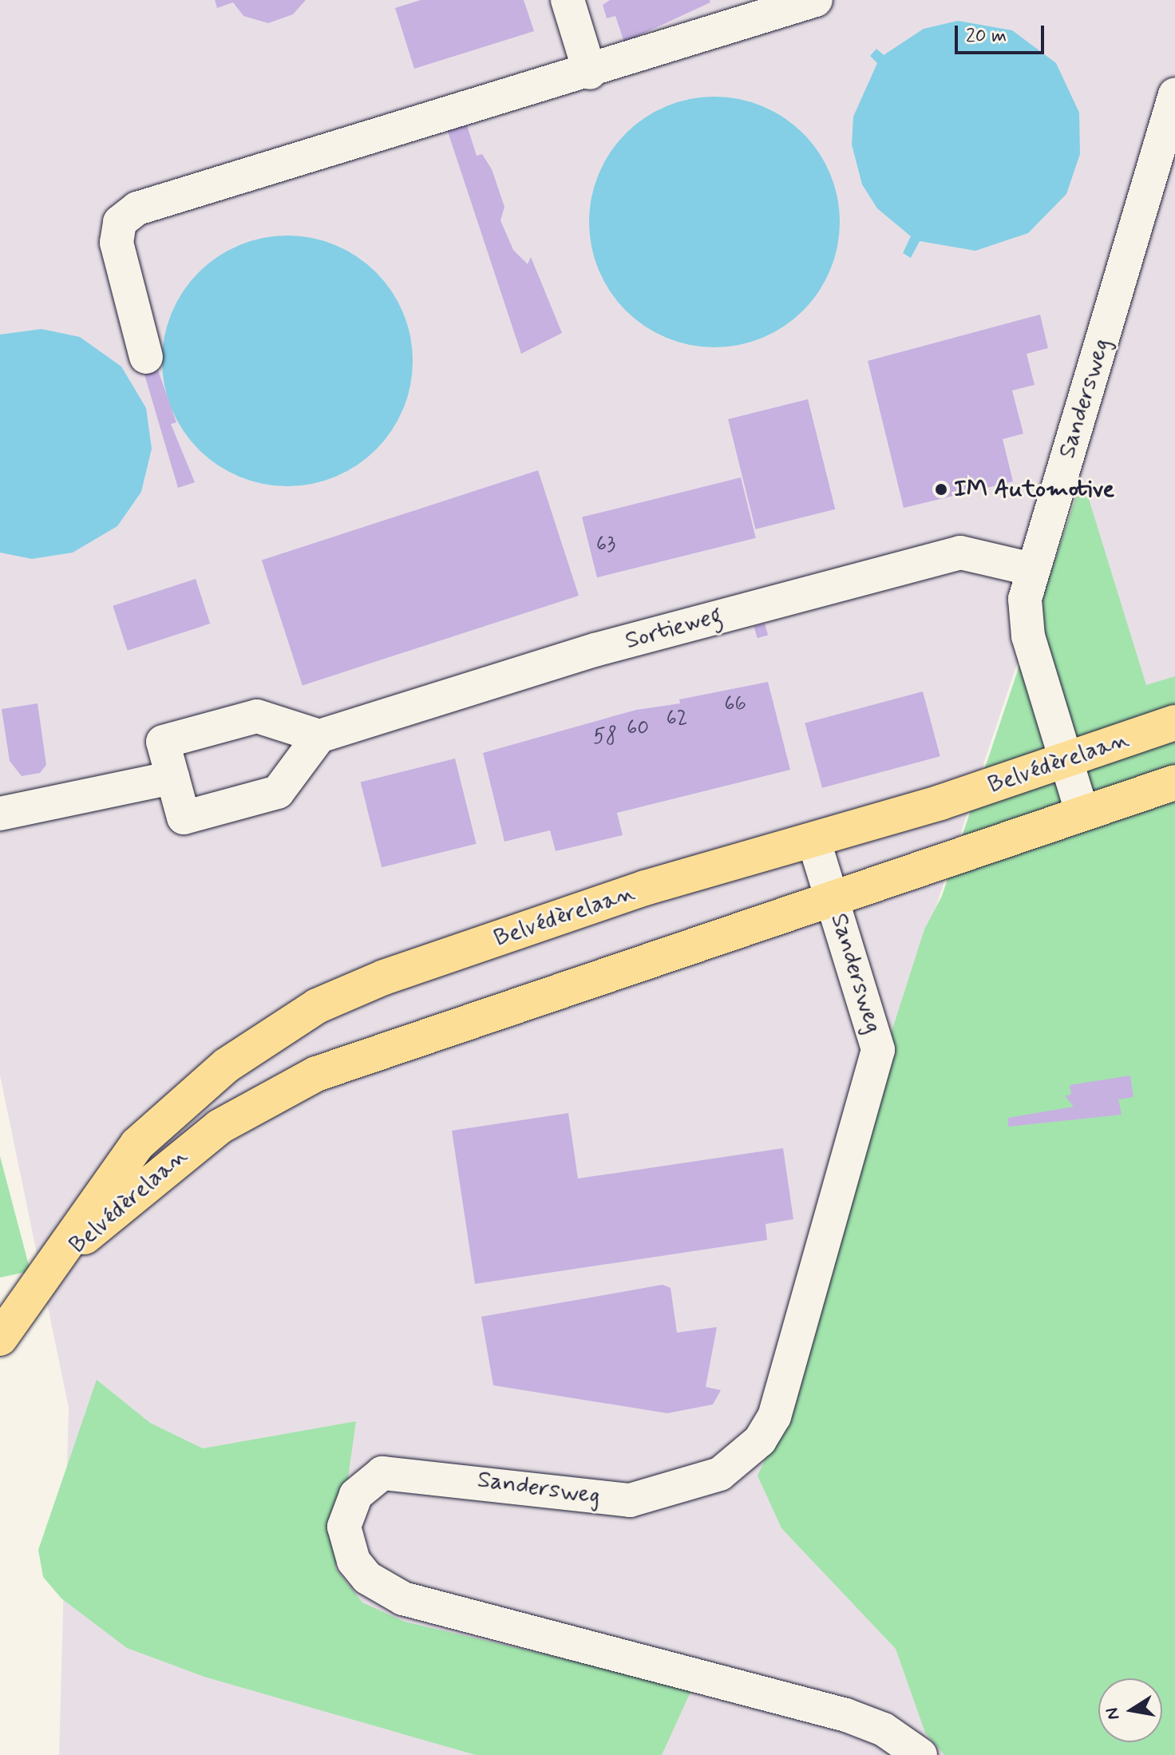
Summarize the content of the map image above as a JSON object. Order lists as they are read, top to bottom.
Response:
{
  "streets": {
    "main road": ["Belvédèrelaan"],
    "street": ["Sandersweg", "Sortieweg"]
  },
  "crossings": [
    ["Sandersweg", "Sortieweg"],
    ["Sandersweg", "Belvédèrelaan"]
  ],
  "places": ["IM Automotive"],
  "house_numbers": [
    "63",
    "66",
    "62",
    "60",
    "58"
  ],
  "scale_bar": "20 m",
  "north": "left"
}
